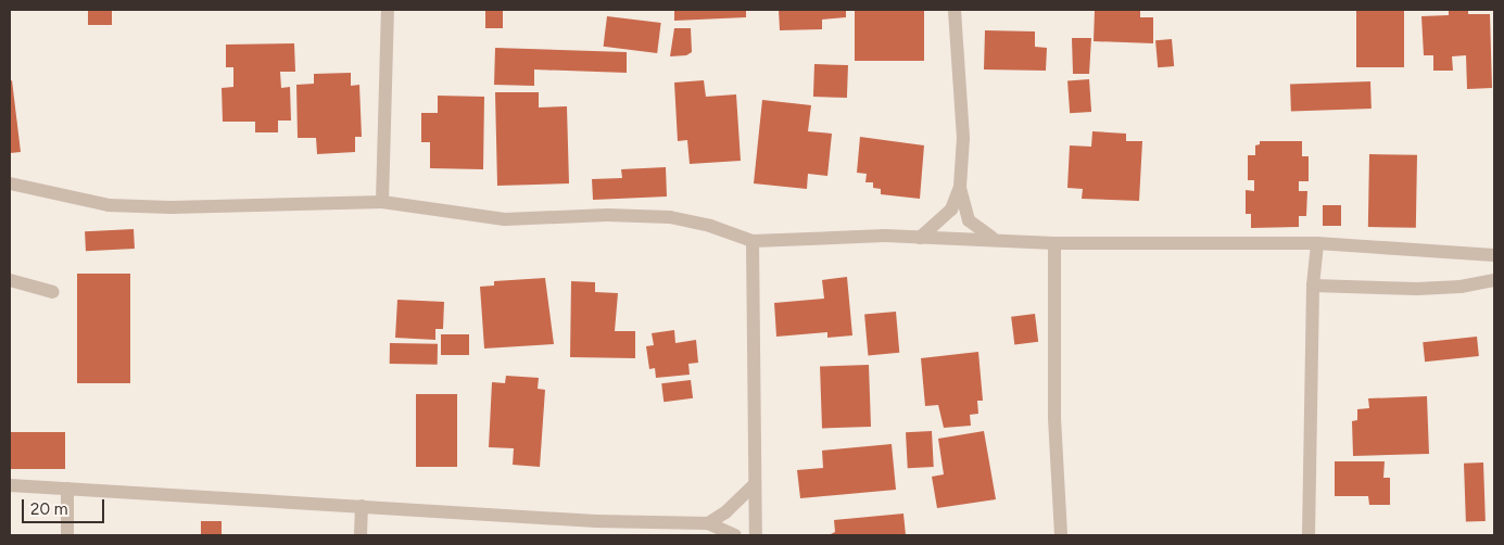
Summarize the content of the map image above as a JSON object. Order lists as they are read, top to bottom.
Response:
{
  "scale_bar": "20 m"
}
